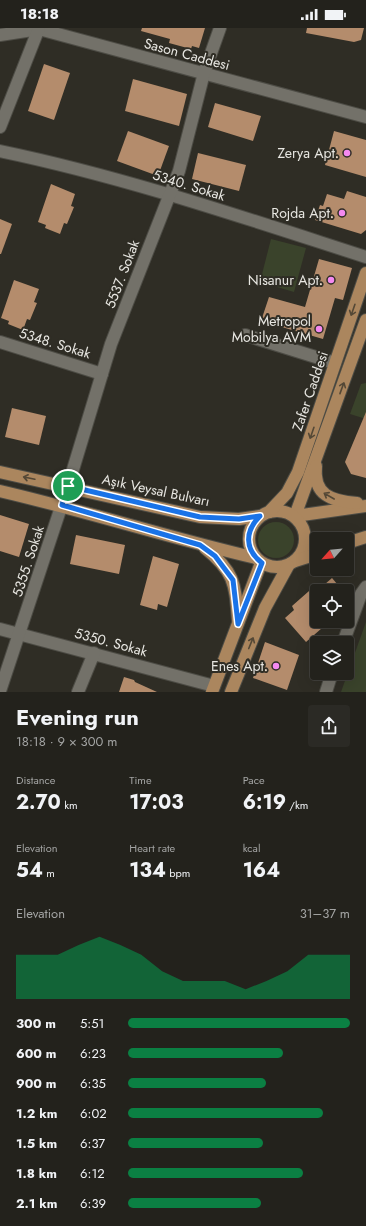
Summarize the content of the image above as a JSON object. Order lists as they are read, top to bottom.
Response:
{
  "streets": {
    "main road": ["Zafer Caddesi", "Aşık Veysal Bulvarı"],
    "street": [
      "Sason Caddesi",
      "5340. Sokak",
      "5537. Sokak",
      "5348. Sokak",
      "5355. Sokak",
      "5350. Sokak"
    ]
  },
  "crossings": [
    ["Sason Caddesi", "5537. Sokak"],
    ["5340. Sokak", "5537. Sokak"],
    ["5537. Sokak", "5348. Sokak"],
    ["5537. Sokak", "Aşık Veysal Bulvarı"],
    ["5537. Sokak", "5355. Sokak"],
    ["Zafer Caddesi", "Aşık Veysal Bulvarı"],
    ["Aşık Veysal Bulvarı", "5355. Sokak"],
    ["5355. Sokak", "5350. Sokak"]
  ],
  "places": [
    "Zerya Apt.",
    "Rojda Apt.",
    "Nisanur Apt.",
    "Metropol Mobilya AVM",
    "Enes Apt."
  ],
  "north": "bottom left",
  "page": {
    "status": "18:18",
    "heading": ["Evening run", "18:18 · 9 × 300 m"],
    "stats": [
      ["Distance", "2.70 km"],
      ["Time", "17:03"],
      ["Pace", "6:19 /km"],
      ["Elevation", "54 m"],
      ["Heart rate", "134 bpm"],
      ["kcal", "164"]
    ],
    "chart": ["Elevation", "31–37 m"],
    "list": [
      {
        "name": "300 m",
        "note": "5:51"
      },
      {
        "name": "600 m",
        "note": "6:23"
      },
      {
        "name": "900 m",
        "note": "6:35"
      },
      {
        "name": "1.2 km",
        "note": "6:02"
      },
      {
        "name": "1.5 km",
        "note": "6:37"
      },
      {
        "name": "1.8 km",
        "note": "6:12"
      },
      {
        "name": "2.1 km",
        "note": "6:39"
      }
    ]
  }
}
